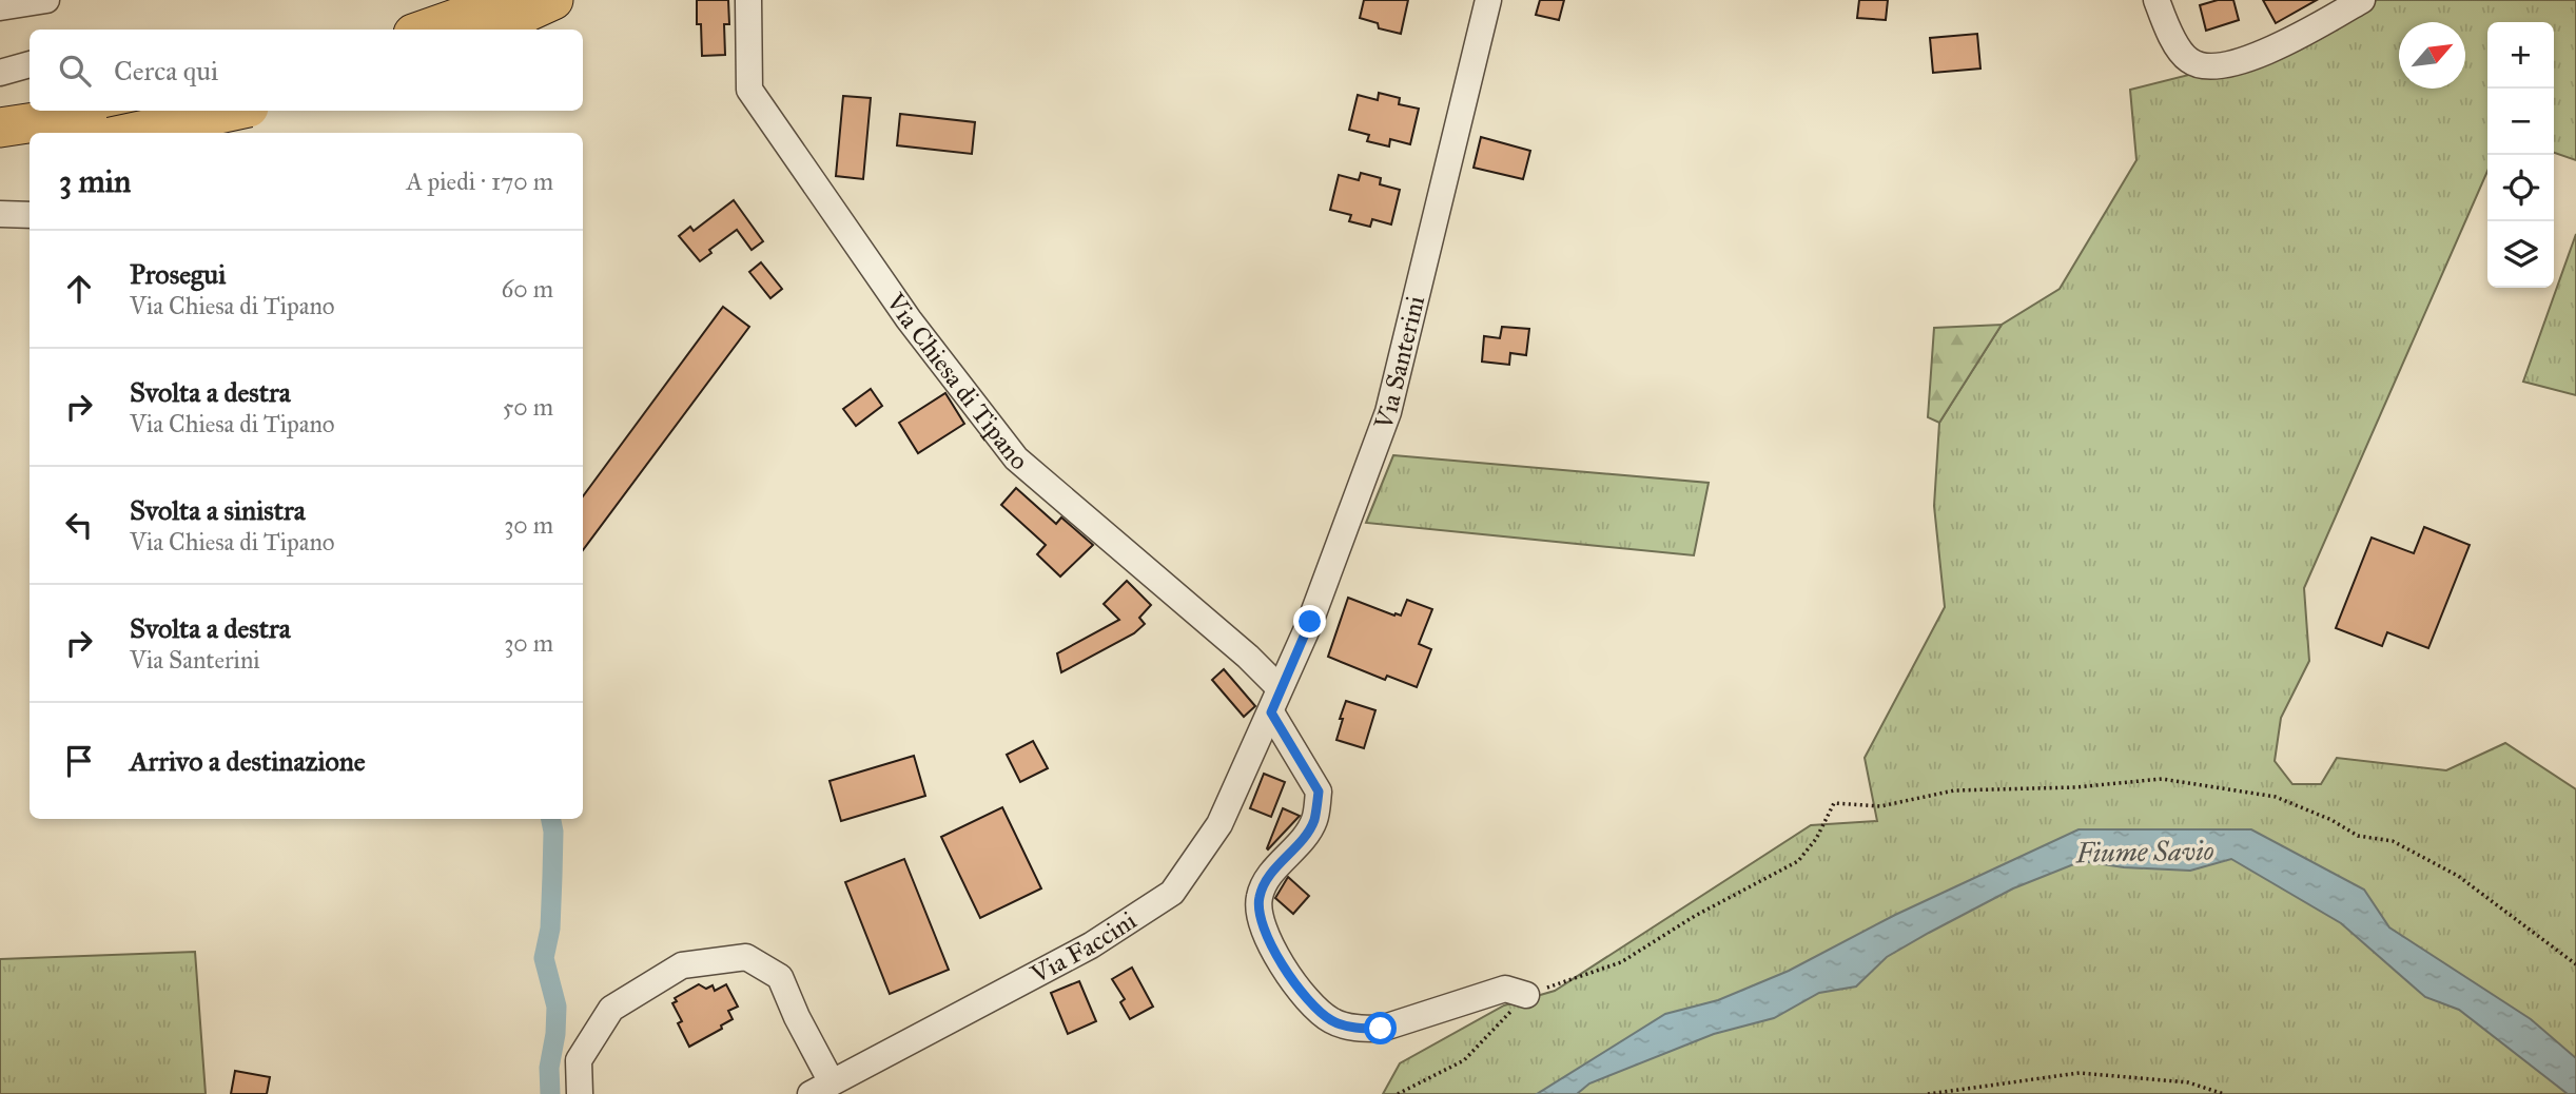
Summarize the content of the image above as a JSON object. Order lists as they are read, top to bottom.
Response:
{
  "streets": {
    "street": ["Via Santerini", "Via Chiesa di Tipano", "Via Faccini"]
  },
  "crossings": [
    ["Via Santerini", "Via Chiesa di Tipano"],
    ["Via Santerini", "Via Faccini"],
    ["Via Chiesa di Tipano", "Via Faccini"]
  ],
  "water": ["Fiume Savio"],
  "north": "top right",
  "page": {
    "map_buttons": ["+", "−"],
    "search": "Cerca qui",
    "heading": ["3 min", "A piedi · 170 m"],
    "list": [
      ["Prosegui", "Via Chiesa di Tipano", "60 m"],
      ["Svolta a destra", "Via Chiesa di Tipano", "50 m"],
      ["Svolta a sinistra", "Via Chiesa di Tipano", "30 m"],
      ["Svolta a destra", "Via Santerini", "30 m"],
      "Arrivo a destinazione"
    ]
  }
}
